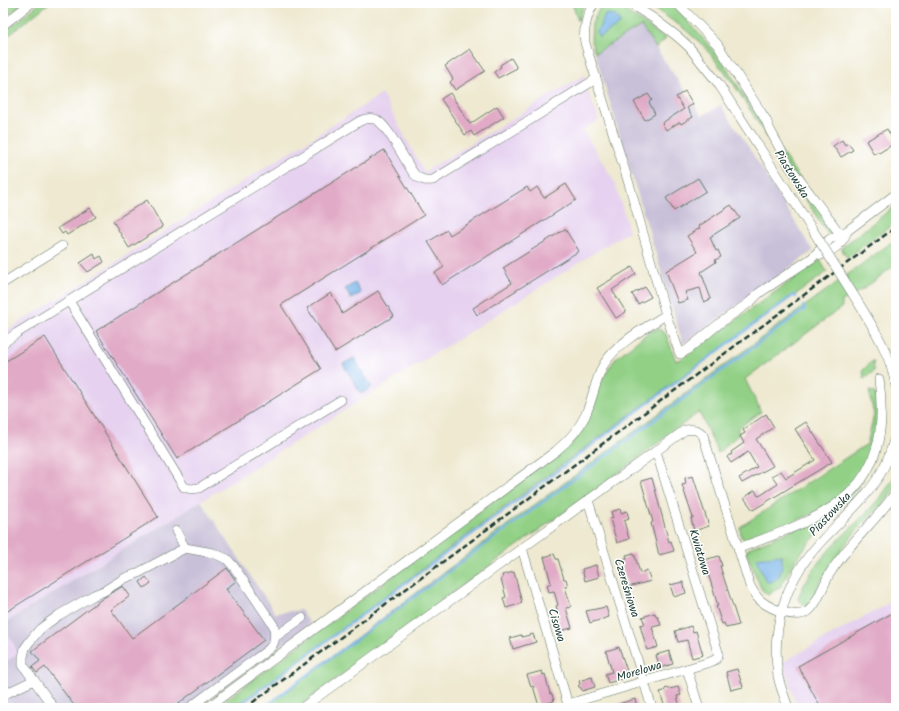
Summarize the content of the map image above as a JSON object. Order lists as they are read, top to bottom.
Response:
{
  "streets": {
    "street": [
      "Piastowska",
      "Kwiatowa",
      "Czereśniowa",
      "Cisowa",
      "Morelowa"
    ]
  },
  "crossings": [
    ["Kwiatowa", "Morelowa"],
    ["Czereśniowa", "Morelowa"],
    ["Cisowa", "Morelowa"]
  ]
}
